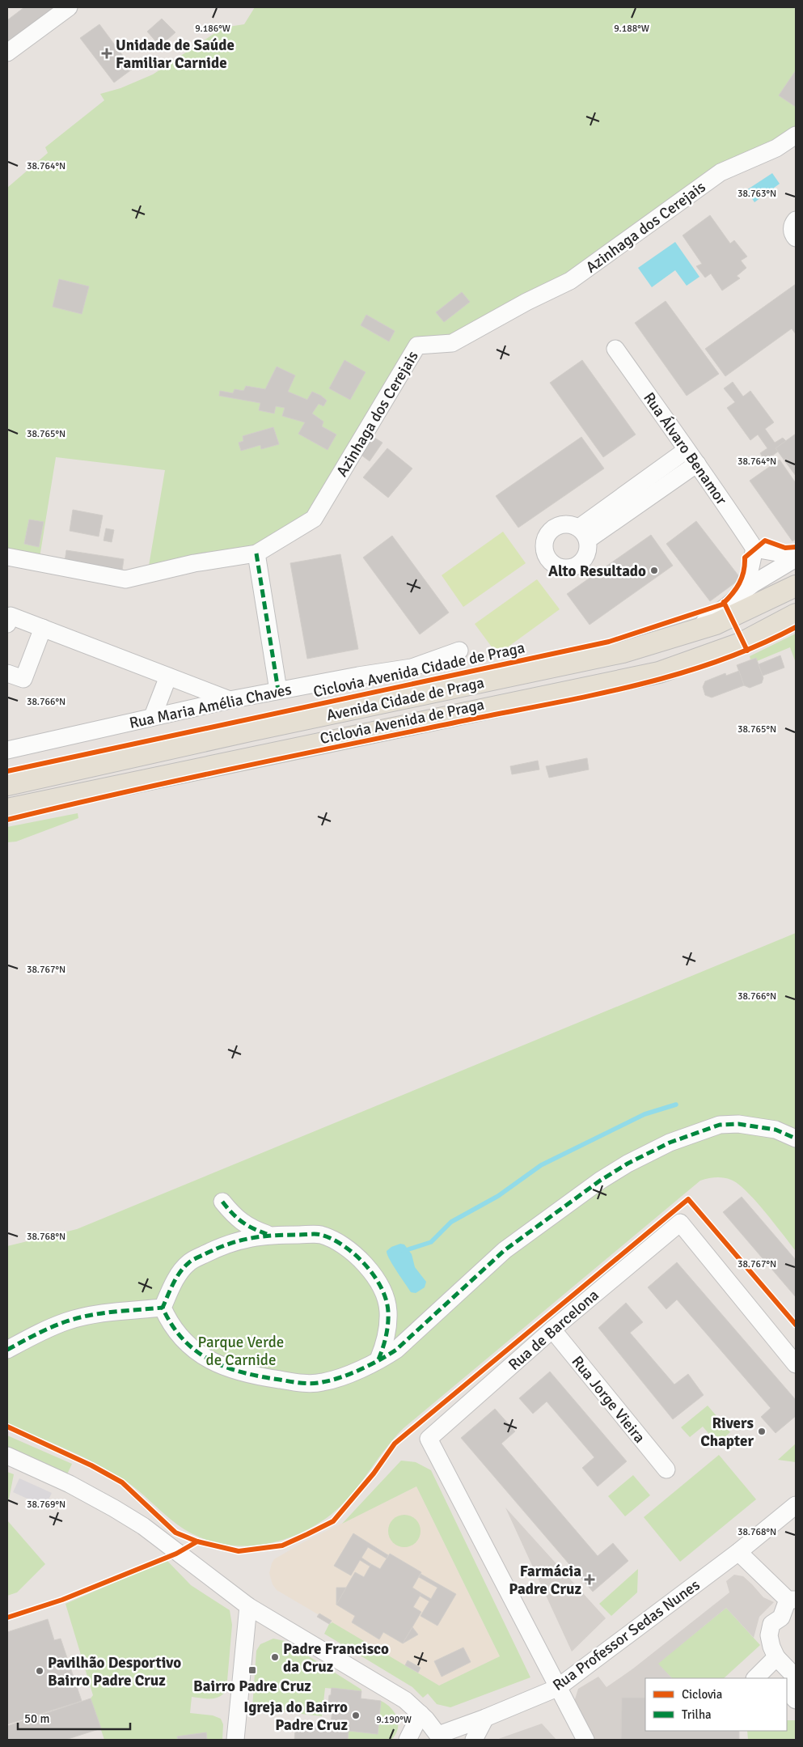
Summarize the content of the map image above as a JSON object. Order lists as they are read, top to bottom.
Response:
{
  "streets": {
    "main road": ["Avenida Cidade de Praga"],
    "street": [
      "Azinhaga dos Cerejais",
      "Rua Álvaro Benamor",
      "Rua Maria Amélia Chaves",
      "Rua de Barcelona",
      "Rua Jorge Vieira",
      "Rua Professor Sedas Nunes"
    ],
    "cycle path": ["Ciclovia Avenida Cidade de Praga", "Ciclovia Avenida de Praga"]
  },
  "crossings": [
    ["Rua de Barcelona", "Rua Jorge Vieira"],
    ["Rua de Barcelona", "Rua Professor Sedas Nunes"]
  ],
  "parks": ["Parque Verde de Carnide"],
  "places": {
    "health": ["Unidade de Saúde Familiar Carnide", "Farmácia Padre Cruz"],
    "other": [
      "Alto Resultado",
      "Rivers Chapter",
      "Padre Francisco da Cruz",
      "Pavilhão Desportivo Bairro Padre Cruz",
      "Igreja do Bairro Padre Cruz"
    ],
    "transit": ["Bairro Padre Cruz"]
  },
  "legend": ["Ciclovia", "Trilha"],
  "scale_bar": "50 m",
  "coordinates": [
    "9.186°W",
    "9.188°W",
    "38.764°N",
    "38.763°N",
    "38.765°N",
    "38.766°N",
    "38.767°N",
    "38.768°N",
    "38.769°N",
    "9.190°W"
  ]
}
